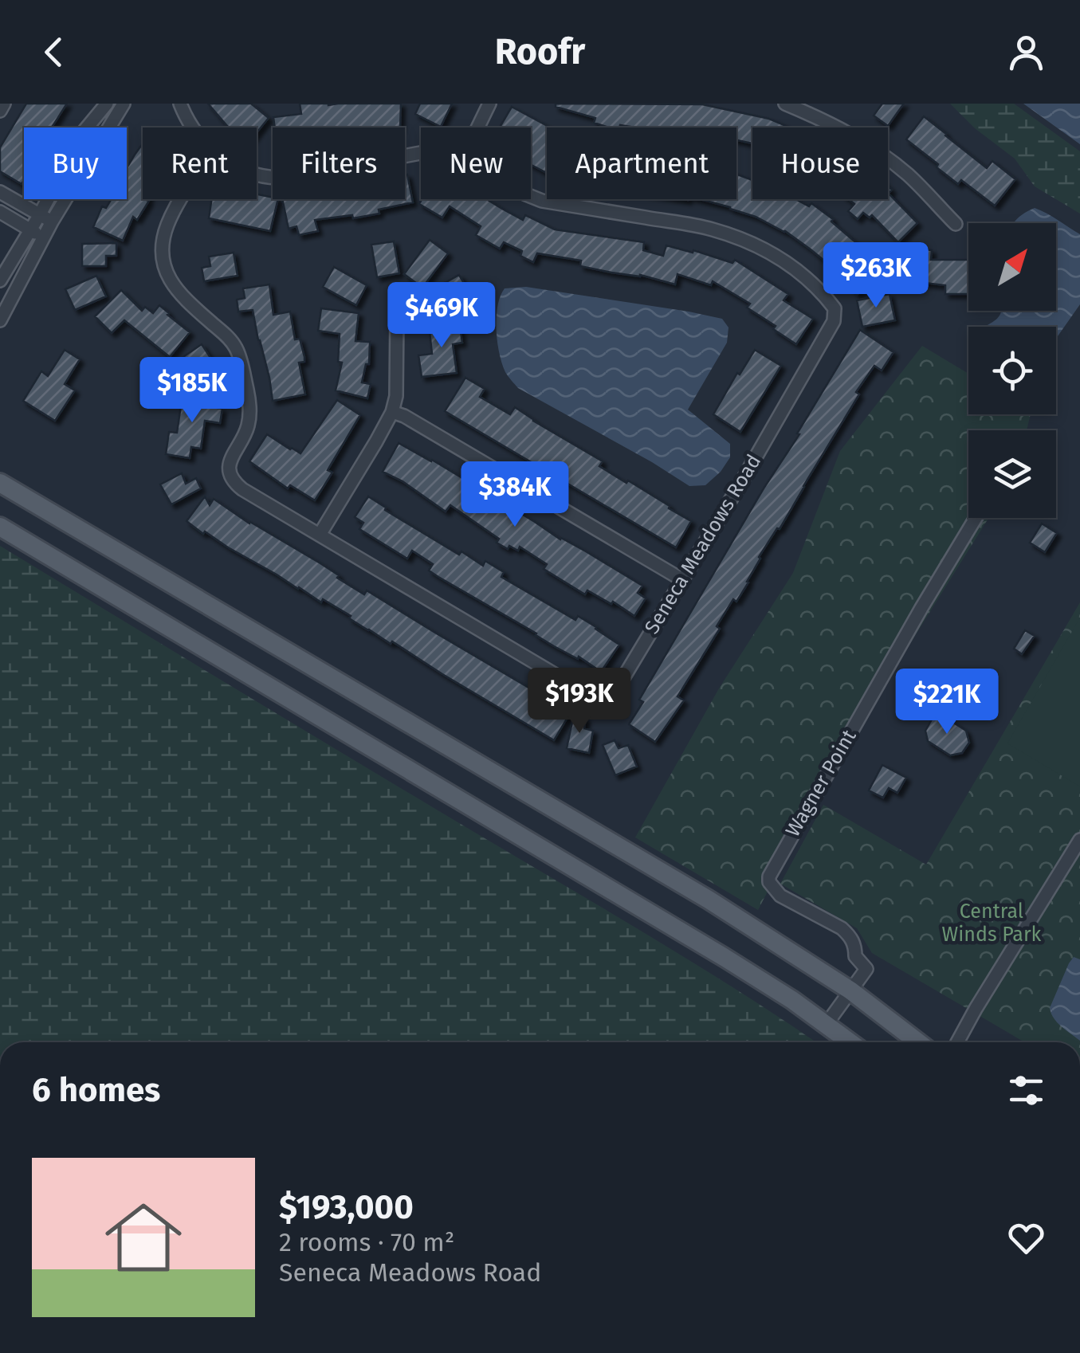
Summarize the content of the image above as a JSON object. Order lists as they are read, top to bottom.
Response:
{
  "streets": {
    "street": ["Seneca Meadows Road", "Wagner Point"]
  },
  "parks": ["Central Winds Park"],
  "north": "top right",
  "page": {
    "header": "Roofr",
    "chip": [
      "Buy",
      "Rent",
      "Filters",
      "New",
      "Apartment",
      "House"
    ],
    "price": [
      "$263K",
      "$469K",
      "$185K",
      "$384K",
      "$193K",
      "$221K"
    ],
    "heading": "6 homes",
    "list": [
      {
        "name": "$193,000",
        "note": "2 rooms · 70 m² · Seneca Meadows Road"
      }
    ]
  }
}
